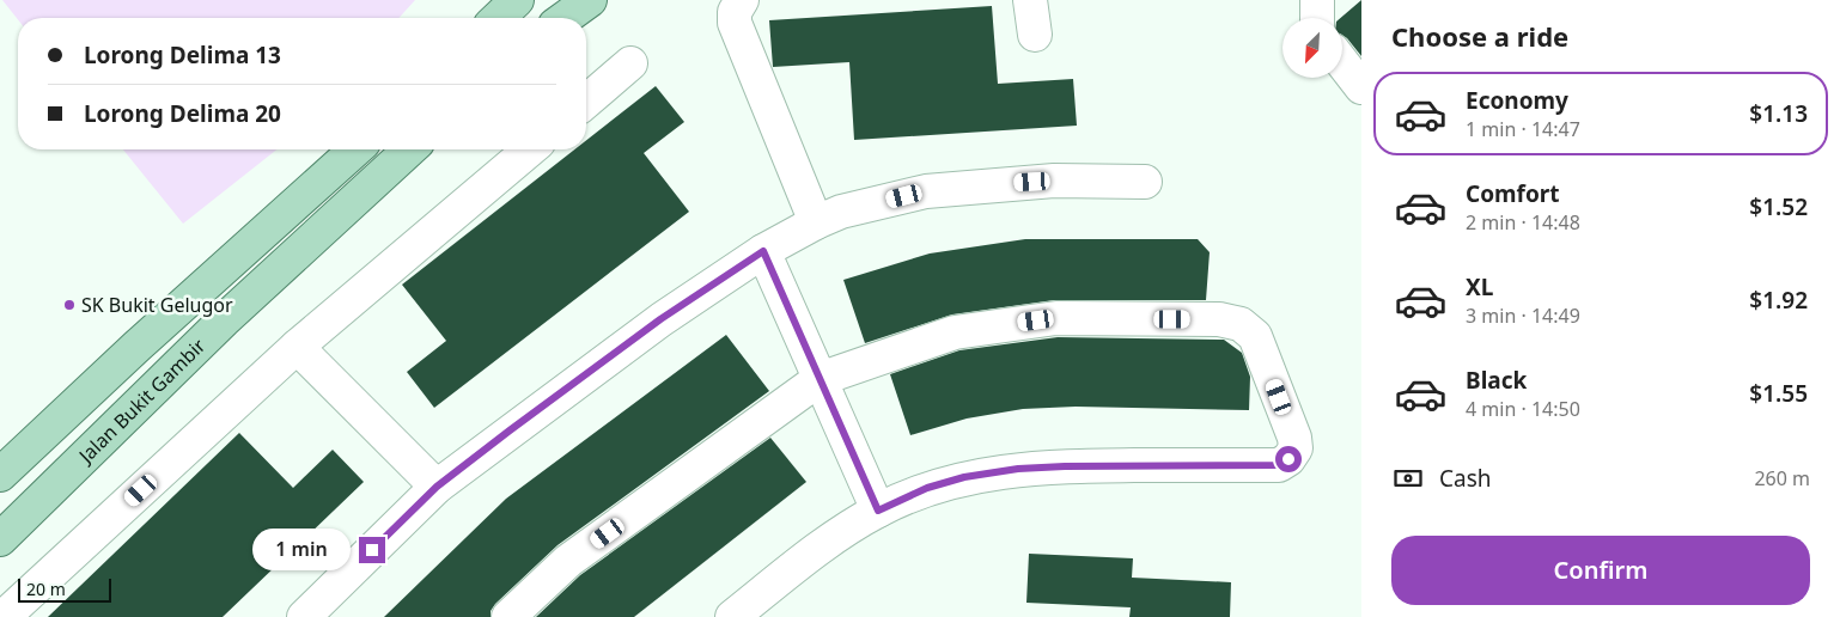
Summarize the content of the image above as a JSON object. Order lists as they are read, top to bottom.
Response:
{
  "streets": {
    "main road": ["Jalan Bukit Gambir"]
  },
  "places": ["SK Bukit Gelugor"],
  "scale_bar": "20 m",
  "north": "bottom left",
  "page": {
    "heading": "Choose a ride",
    "banner": ["Lorong Delima 13", "Lorong Delima 20"],
    "list": [
      {
        "name": "Economy",
        "note": "1 min · 14:47",
        "value": "$1.13"
      },
      {
        "name": "Comfort",
        "note": "2 min · 14:48",
        "value": "$1.52"
      },
      {
        "name": "XL",
        "note": "3 min · 14:49",
        "value": "$1.92"
      },
      {
        "name": "Black",
        "note": "4 min · 14:50",
        "value": "$1.55"
      }
    ],
    "pay": ["Cash", "260 m"],
    "buttons": "Confirm",
    "bubble": "1 min",
    "scale": "20 m"
  }
}
